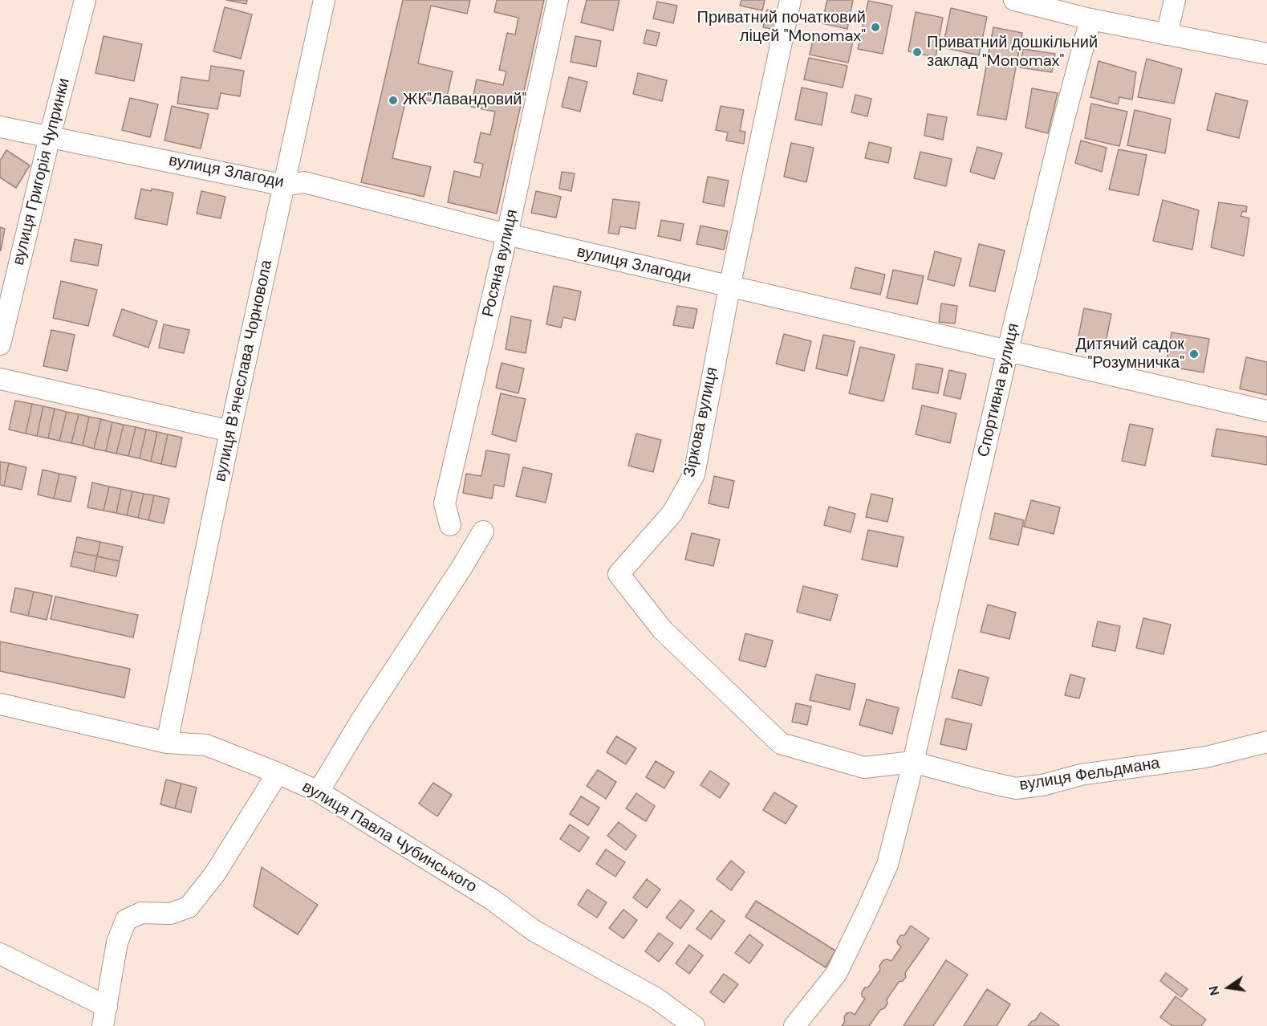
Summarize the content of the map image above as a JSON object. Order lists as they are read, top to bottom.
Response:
{
  "streets": {
    "street": [
      "вулиця Григорія Чупринки",
      "вулиця Злагоди",
      "Росяна вулиця",
      "вулиця Вʼячеслава Чорновола",
      "Спортивна вулиця",
      "Зіркова вулиця",
      "вулиця Фельдмана",
      "вулиця Павла Чубинського"
    ]
  },
  "crossings": [
    ["вулиця Григорія Чупринки", "вулиця Злагоди"],
    ["вулиця Злагоди", "Росяна вулиця"],
    ["вулиця Злагоди", "вулиця Вʼячеслава Чорновола"],
    ["вулиця Злагоди", "Спортивна вулиця"],
    ["вулиця Злагоди", "Зіркова вулиця"],
    ["вулиця Вʼячеслава Чорновола", "вулиця Павла Чубинського"],
    ["Спортивна вулиця", "Зіркова вулиця"],
    ["Спортивна вулиця", "вулиця Фельдмана"],
    ["Зіркова вулиця", "вулиця Фельдмана"]
  ],
  "places": [
    "Приватний початковий ліцей \"Monomax\"",
    "Приватний дошкільний заклад \"Monomax\"",
    "ЖК\"Лавандовий\"",
    "Дитячий садок \"Розумничка\""
  ],
  "north": "left"
}
